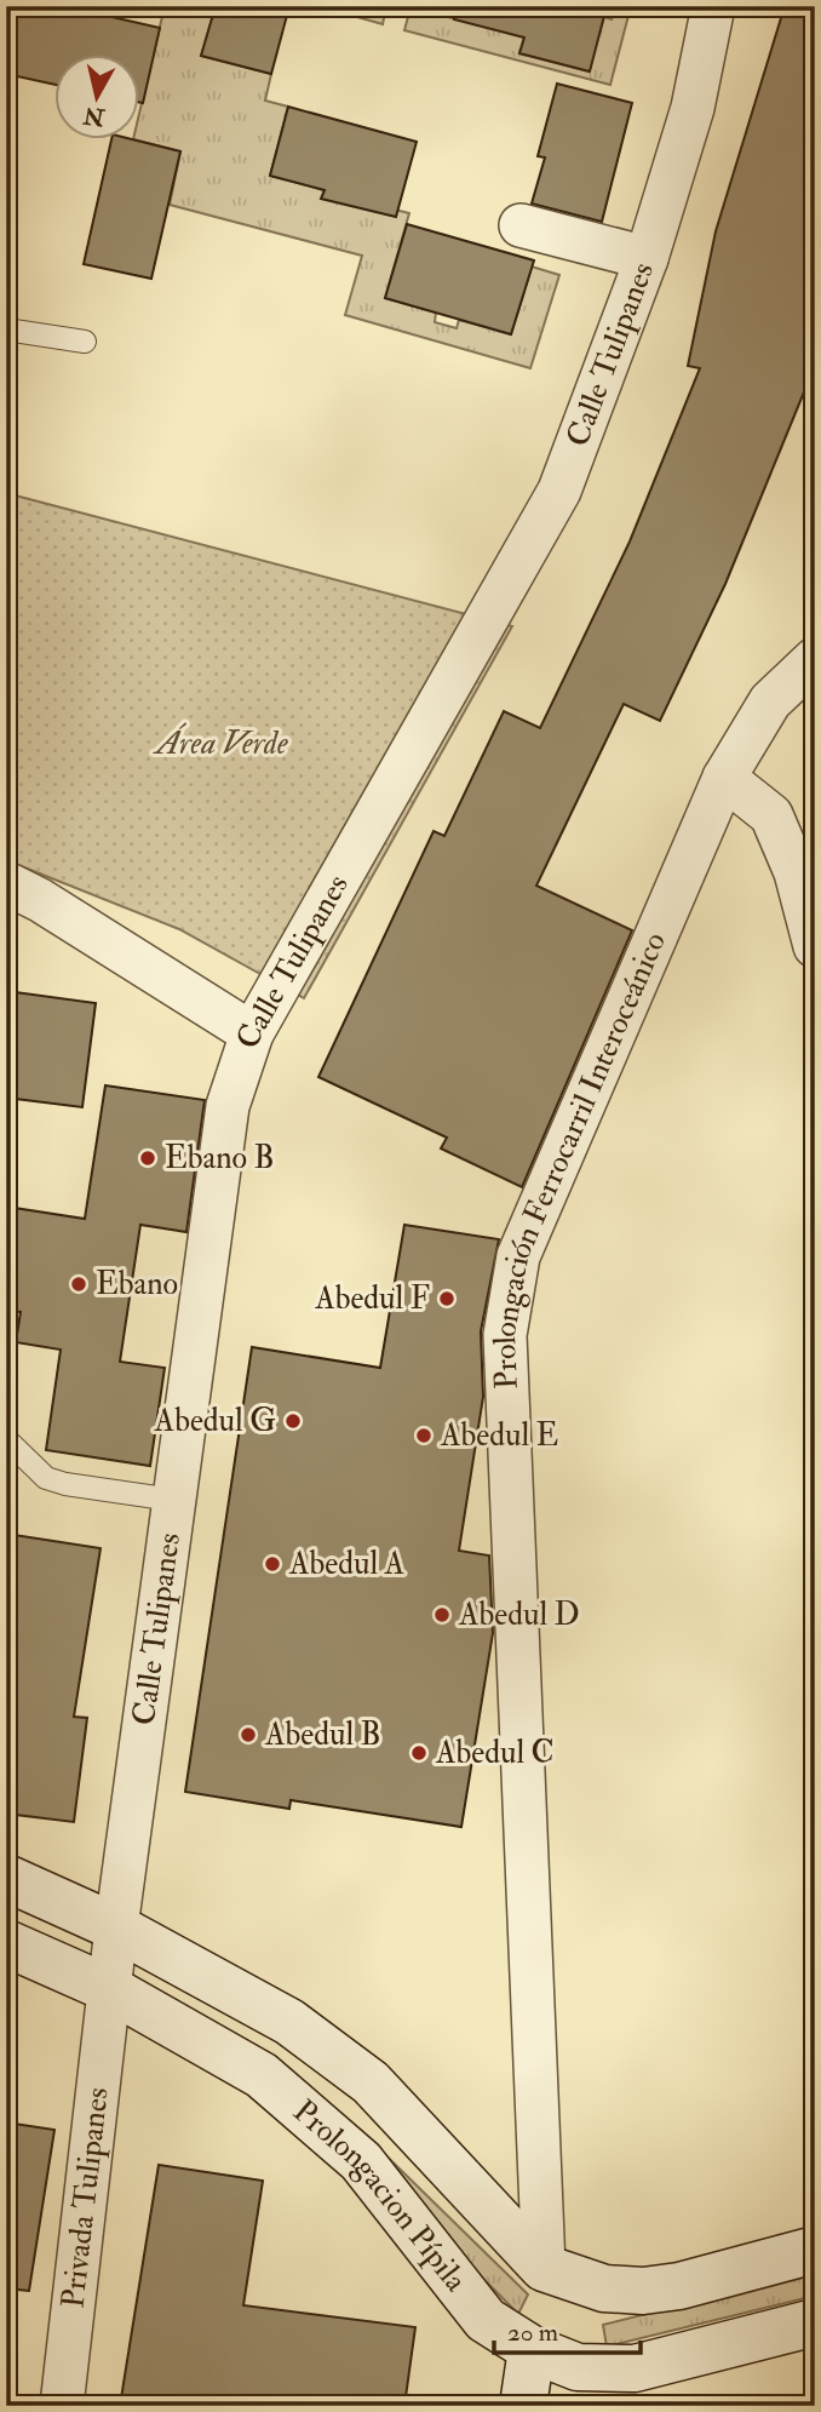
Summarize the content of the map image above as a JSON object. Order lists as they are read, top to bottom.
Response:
{
  "streets": {
    "main road": ["Prolongacion Pípila"],
    "street": ["Calle Tulipanes", "Prolongación Ferrocarril Interoceánico", "Privada Tulipanes"]
  },
  "crossings": [
    ["Calle Tulipanes", "Privada Tulipanes"],
    ["Calle Tulipanes", "Prolongacion Pípila"],
    ["Prolongación Ferrocarril Interoceánico", "Prolongacion Pípila"],
    ["Privada Tulipanes", "Prolongacion Pípila"]
  ],
  "parks": ["Área Verde"],
  "places": [
    "Ebano B",
    "Ebano",
    "Abedul F",
    "Abedul G",
    "Abedul E",
    "Abedul A",
    "Abedul D",
    "Abedul B",
    "Abedul C"
  ],
  "scale_bar": "20 m",
  "north": "bottom"
}
